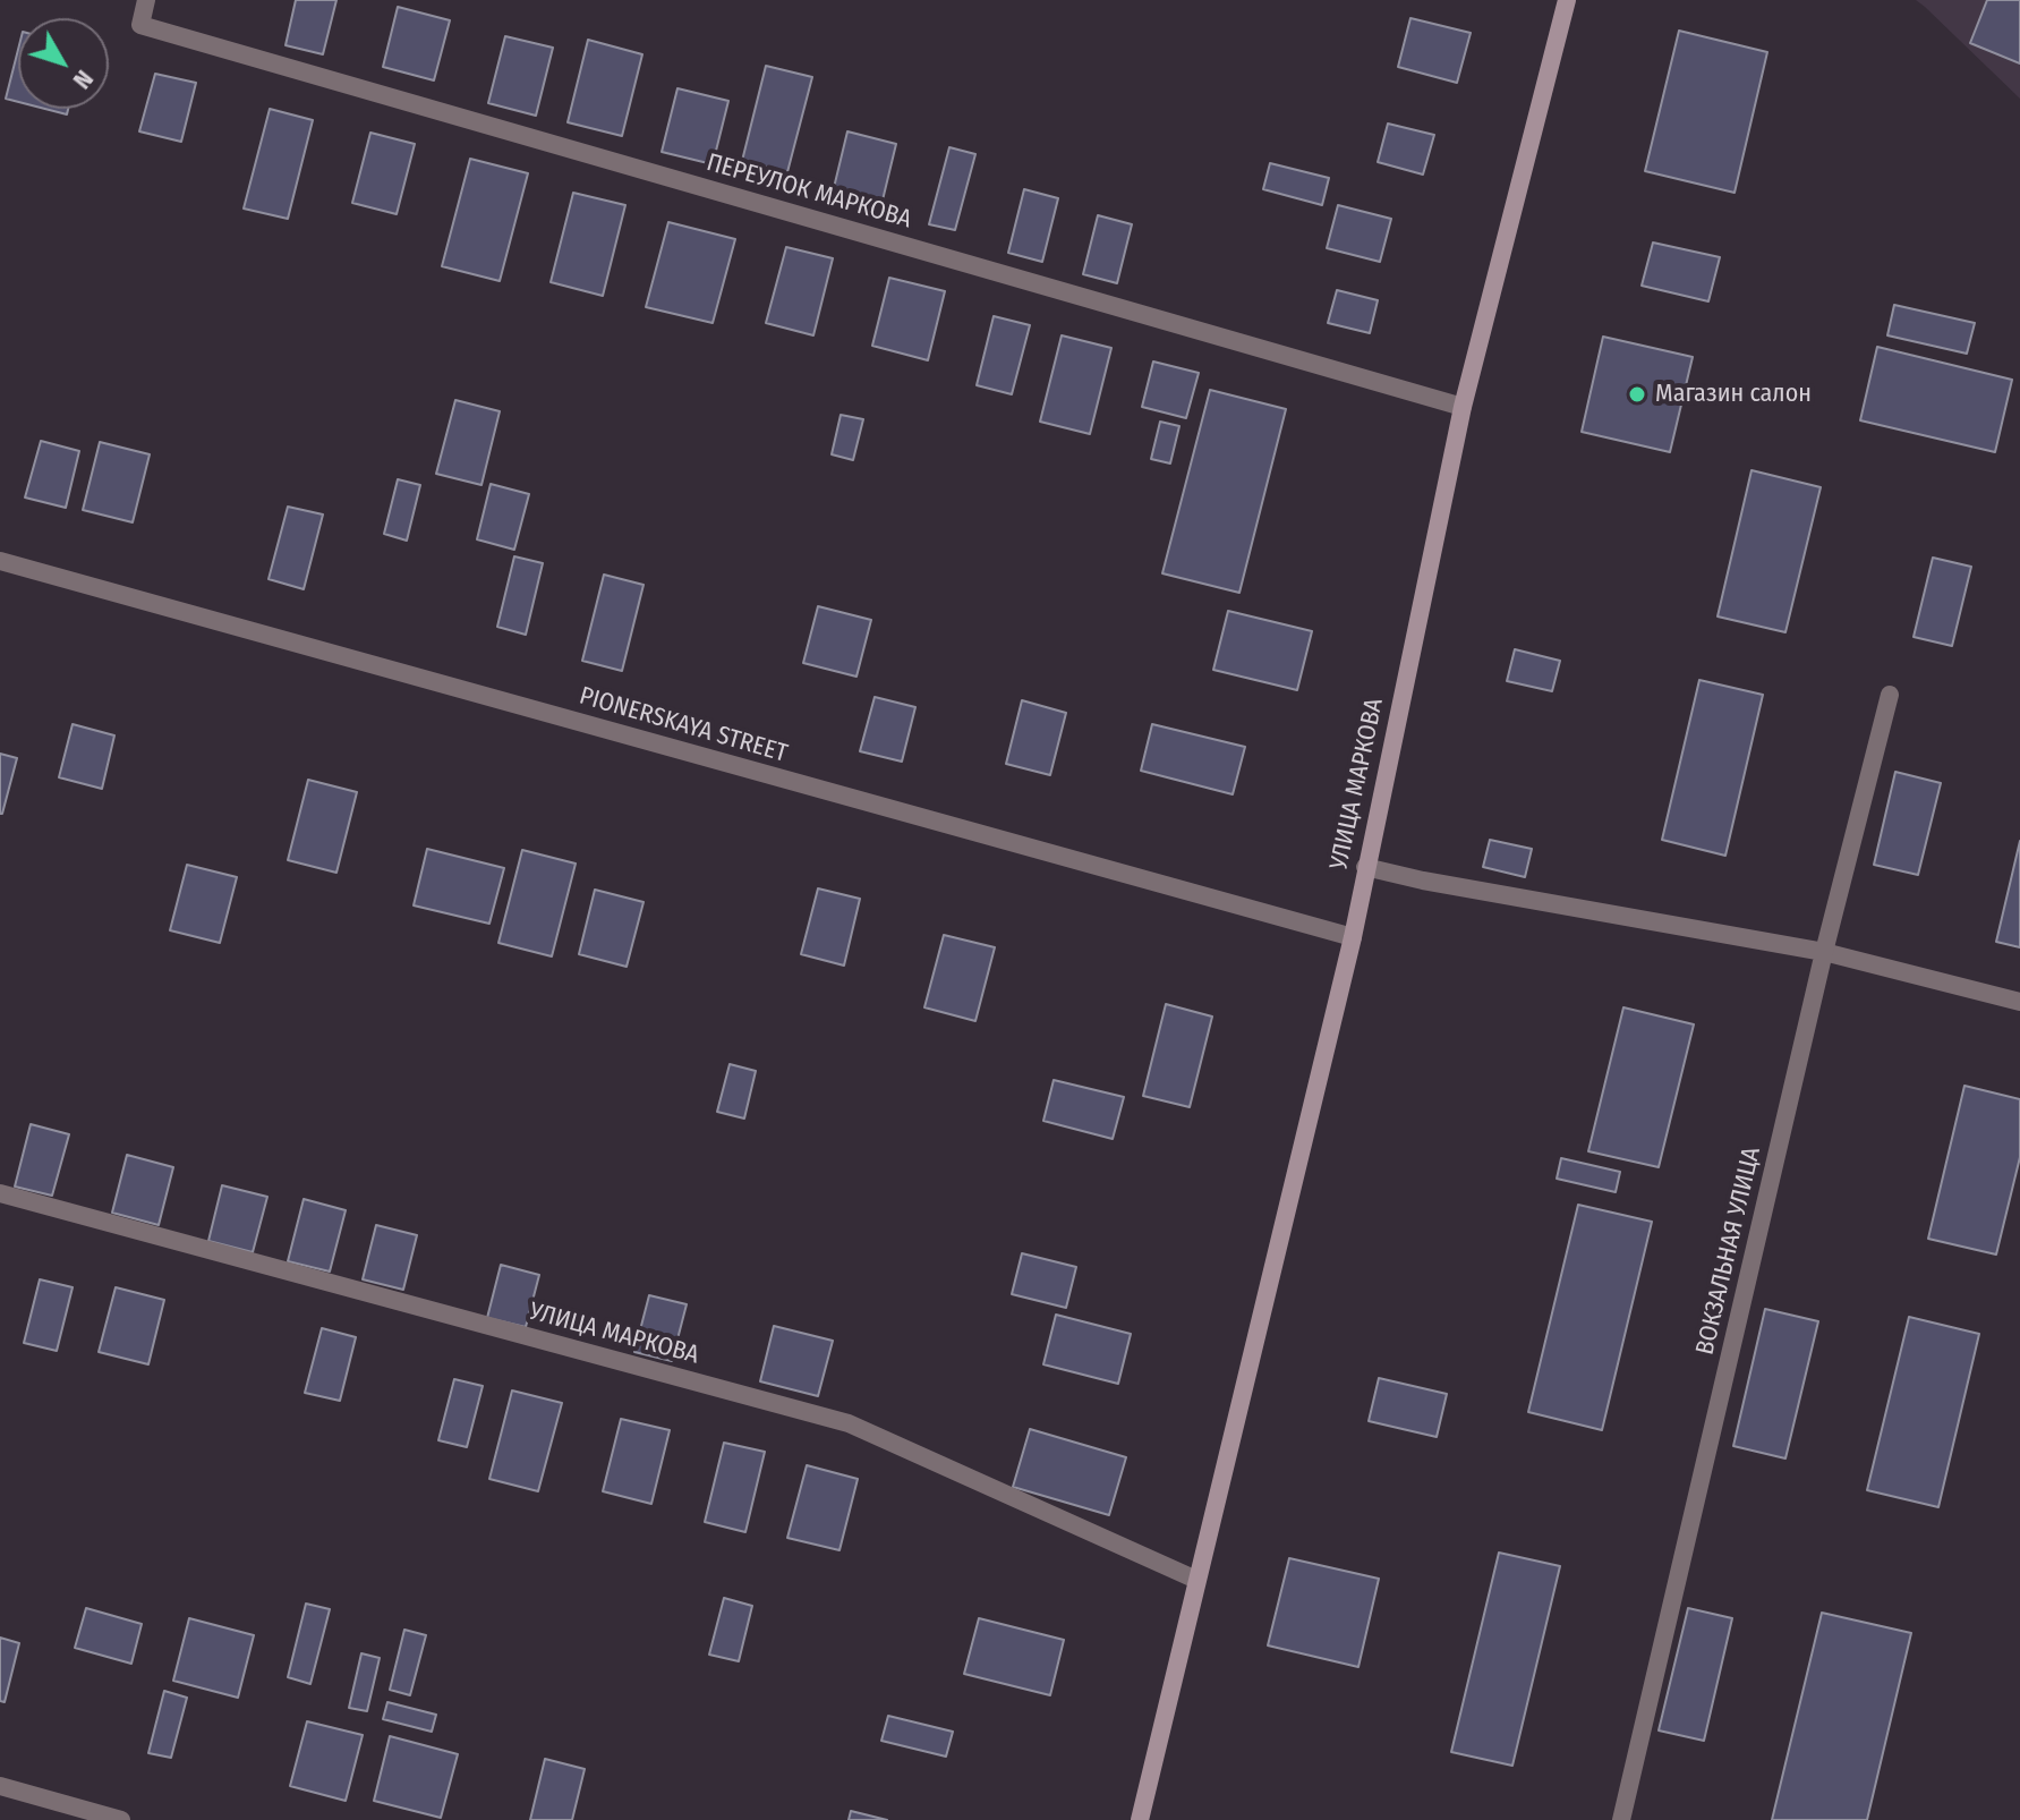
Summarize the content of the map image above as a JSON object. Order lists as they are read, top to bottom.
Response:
{
  "streets": {
    "main road": ["УЛИЦА МАРКОВА"],
    "street": ["ПЕРЕУЛОК МАРКОВА", "PIONERSKAYA STREET", "ВОКЗАЛЬНАЯ УЛИЦА"]
  },
  "crossings": [
    ["ПЕРЕУЛОК МАРКОВА", "УЛИЦА МАРКОВА"],
    ["PIONERSKAYA STREET", "УЛИЦА МАРКОВА"]
  ],
  "places": ["Магазин салон"],
  "north": "bottom right"
}
